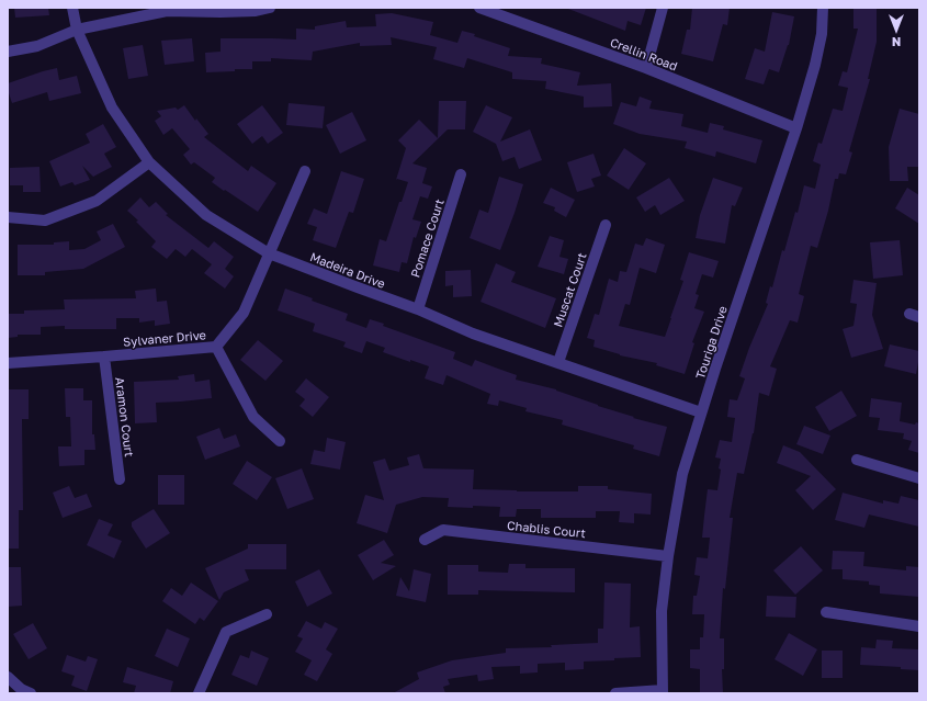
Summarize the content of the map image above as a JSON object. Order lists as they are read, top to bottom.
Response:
{
  "streets": {
    "street": [
      "Crellin Road",
      "Pomace Court",
      "Madeira Drive",
      "Muscat Court",
      "Sylvaner Drive",
      "Touriga Drive",
      "Aramon Court",
      "Chablis Court"
    ]
  },
  "crossings": [
    ["Crellin Road", "Touriga Drive"],
    ["Pomace Court", "Madeira Drive"],
    ["Madeira Drive", "Muscat Court"],
    ["Madeira Drive", "Sylvaner Drive"],
    ["Madeira Drive", "Touriga Drive"],
    ["Sylvaner Drive", "Aramon Court"],
    ["Touriga Drive", "Chablis Court"]
  ],
  "north": "bottom"
}
